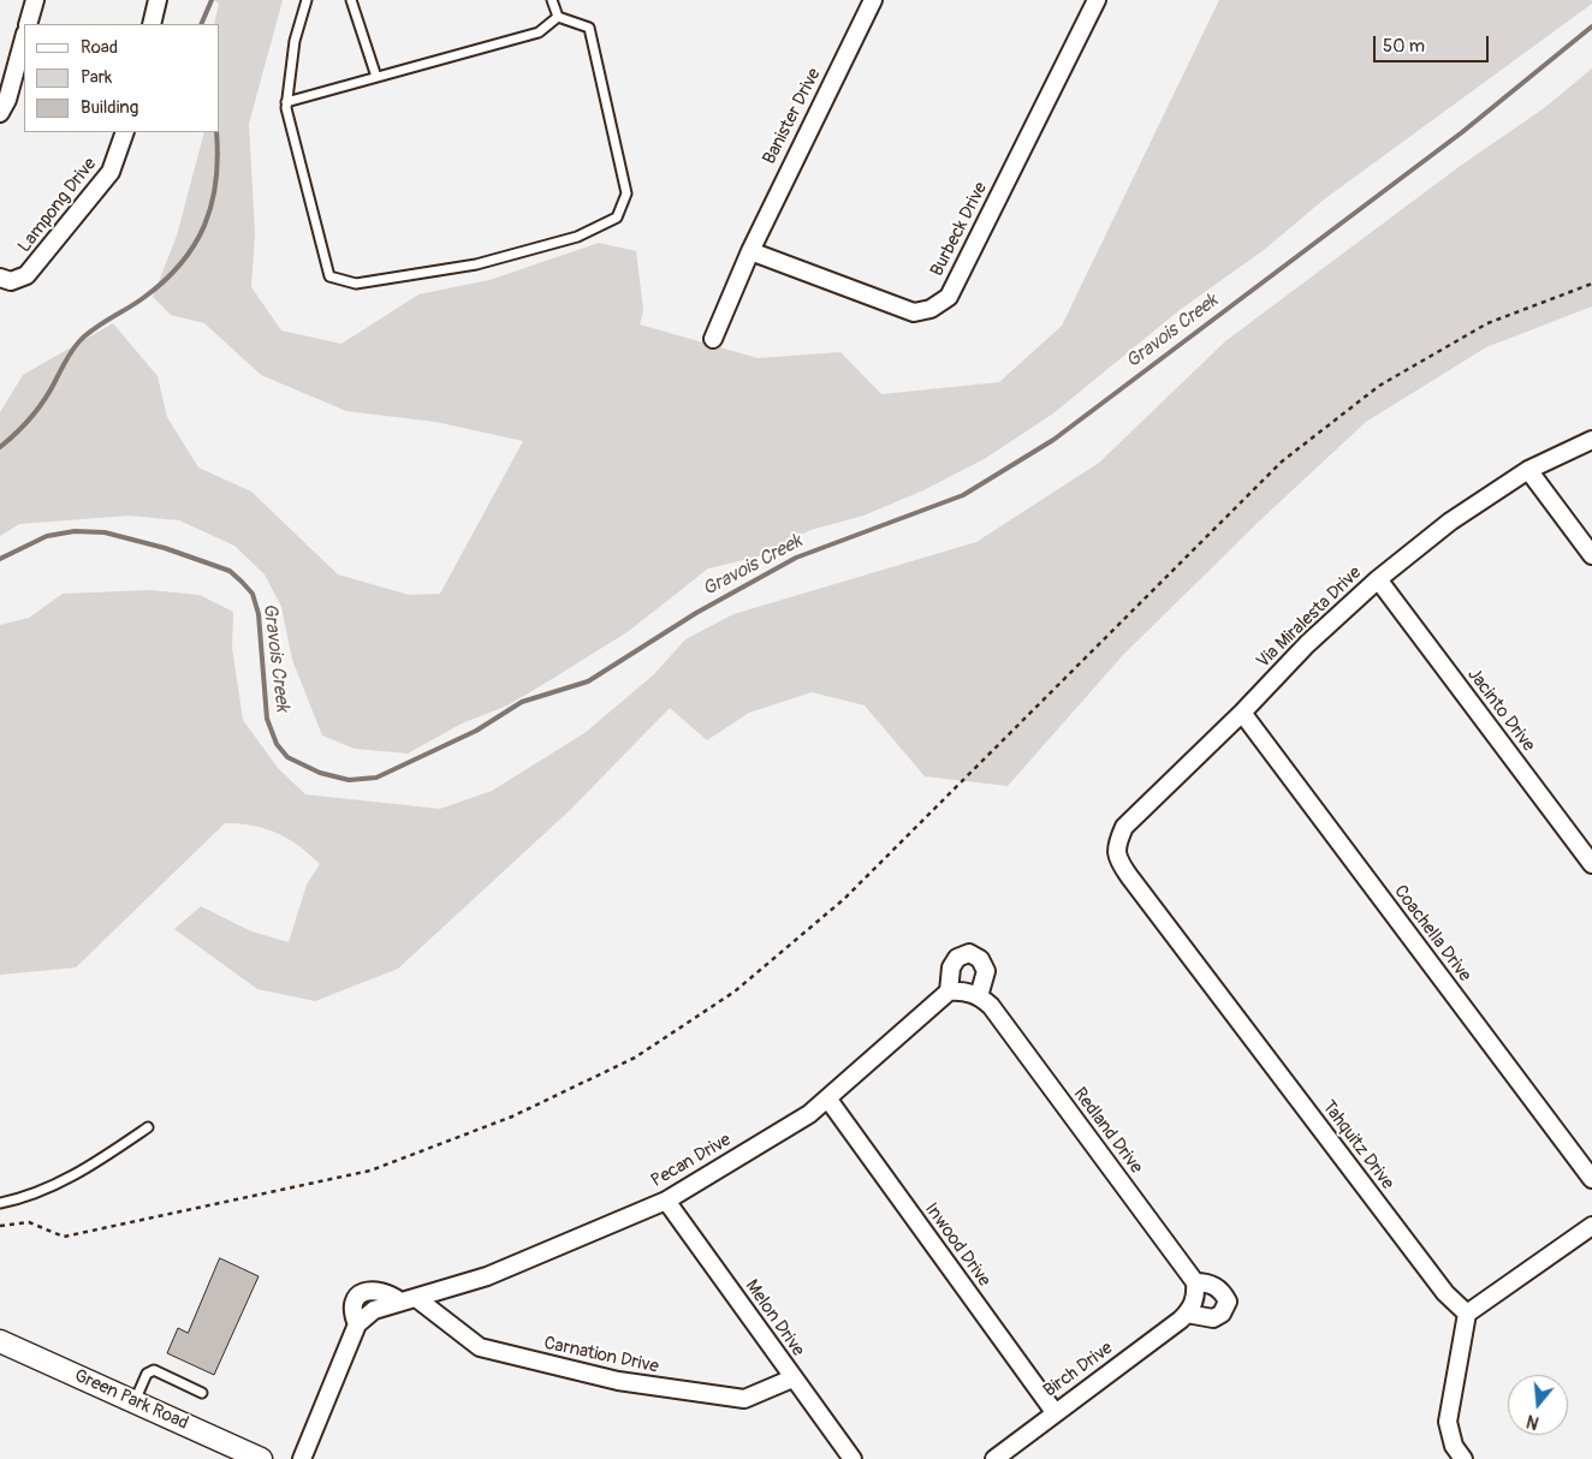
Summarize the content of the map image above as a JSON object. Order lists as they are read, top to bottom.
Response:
{
  "streets": {
    "street": [
      "Banister Drive",
      "Lampong Drive",
      "Burbeck Drive",
      "Via Miralesta Drive",
      "Jacinto Drive",
      "Coachella Drive",
      "Redland Drive",
      "Tahquitz Drive",
      "Pecan Drive",
      "Inwood Drive",
      "Melon Drive",
      "Carnation Drive",
      "Birch Drive",
      "Green Park Road"
    ]
  },
  "crossings": [
    ["Banister Drive", "Burbeck Drive"],
    ["Via Miralesta Drive", "Jacinto Drive"],
    ["Via Miralesta Drive", "Coachella Drive"],
    ["Via Miralesta Drive", "Tahquitz Drive"],
    ["Redland Drive", "Pecan Drive"],
    ["Redland Drive", "Birch Drive"],
    ["Pecan Drive", "Inwood Drive"],
    ["Pecan Drive", "Melon Drive"],
    ["Pecan Drive", "Carnation Drive"],
    ["Inwood Drive", "Birch Drive"],
    ["Melon Drive", "Carnation Drive"]
  ],
  "water": ["Gravois Creek"],
  "legend": ["Road", "Park", "Building"],
  "scale_bar": "50 m",
  "north": "bottom"
}
